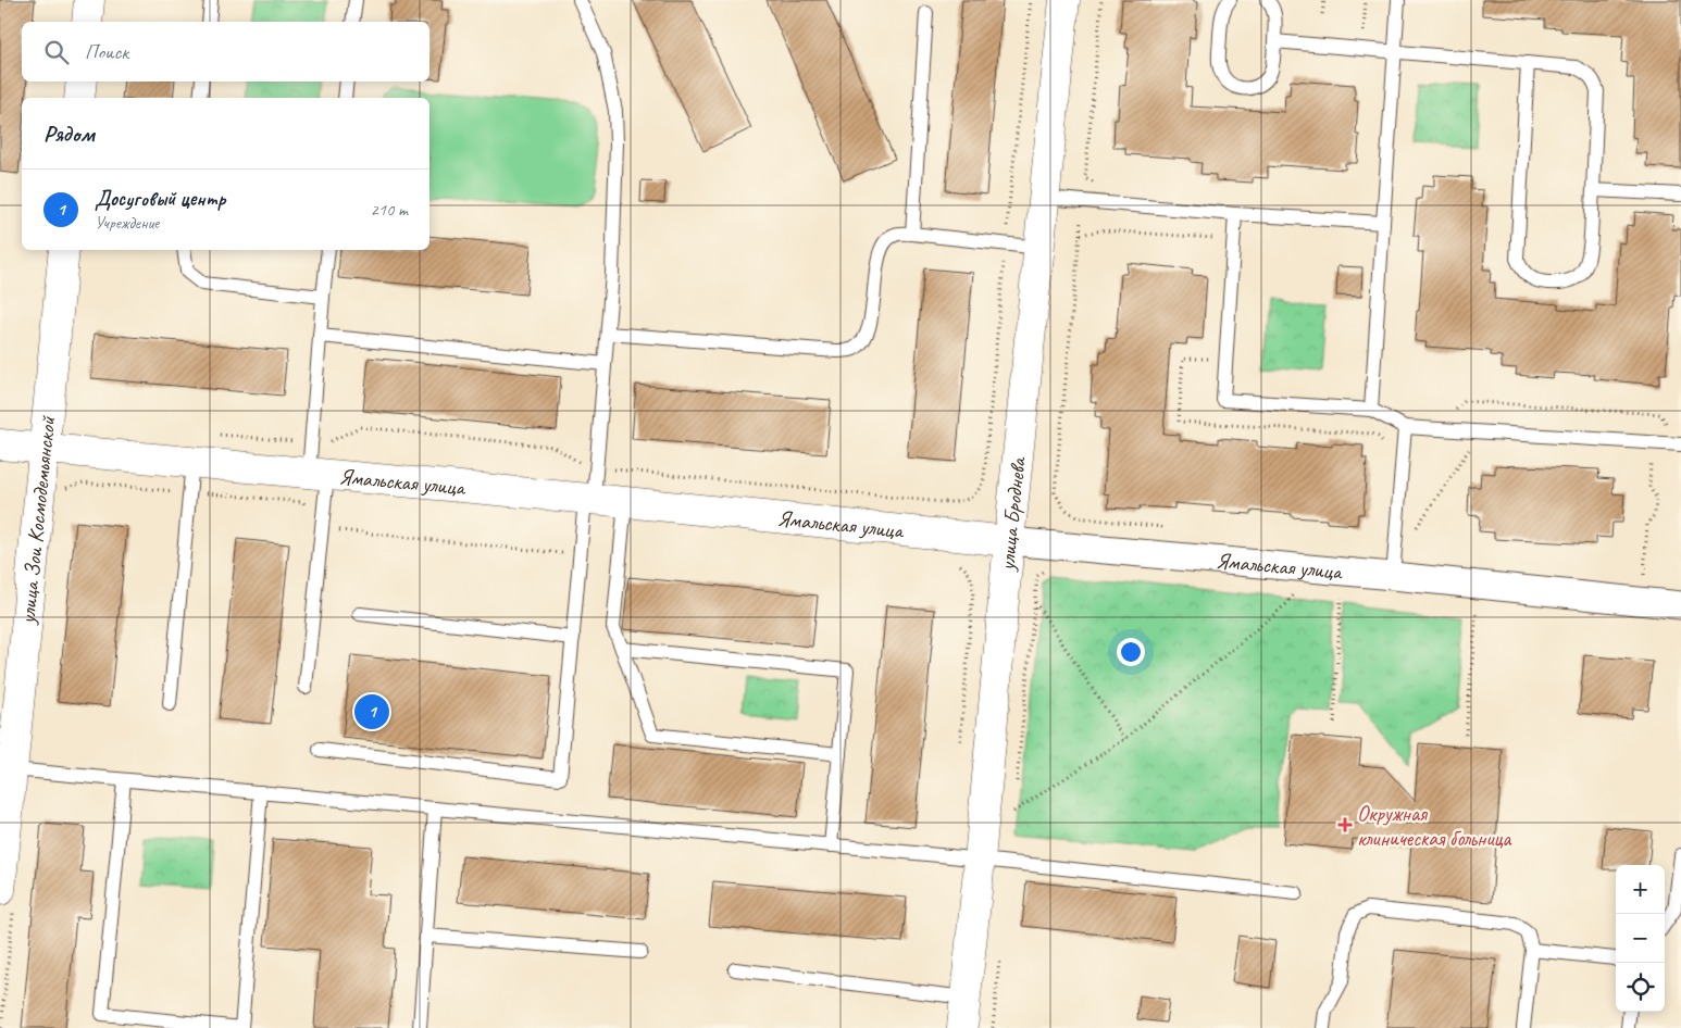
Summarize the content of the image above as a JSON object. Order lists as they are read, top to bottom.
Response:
{
  "streets": {
    "street": ["Ямальская улица", "улица Броднева", "улица Зои Космодемьянской"]
  },
  "crossings": [
    ["Ямальская улица", "улица Броднева"],
    ["Ямальская улица", "улица Зои Космодемьянской"]
  ],
  "places": {
    "health": ["Окружная клиническая больница"]
  },
  "page": {
    "search": "Поиск",
    "heading": "Рядом",
    "list": [
      {
        "mark": "1",
        "name": "Досуговый центр",
        "note": "Учреждение",
        "value": "210 m"
      }
    ],
    "pins": "1",
    "map_buttons": ["+", "−"]
  }
}
